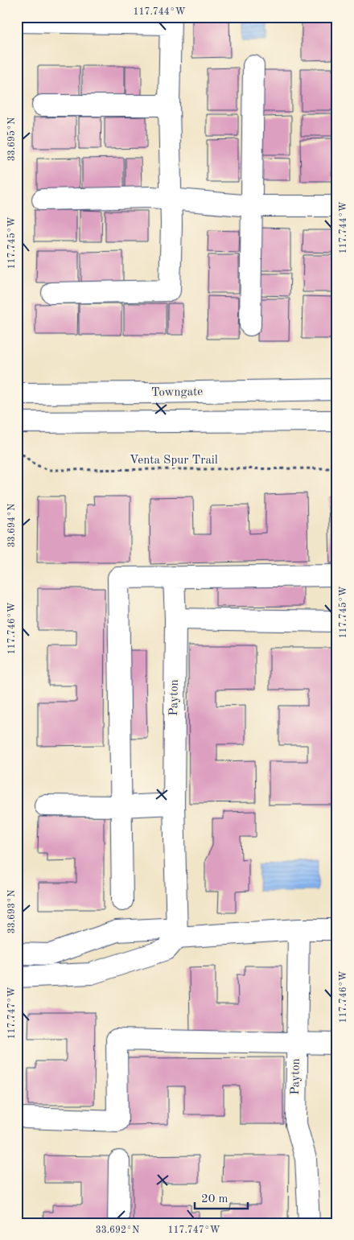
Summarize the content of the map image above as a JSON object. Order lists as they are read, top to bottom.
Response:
{
  "streets": {
    "street": ["Towngate", "Payton"],
    "path": ["Venta Spur Trail"]
  },
  "scale_bar": "20 m",
  "coordinates": [
    "117.744°W",
    "33.695°N",
    "117.745°W",
    "33.694°N",
    "117.746°W",
    "33.693°N",
    "117.747°W",
    "33.692°N"
  ]
}
